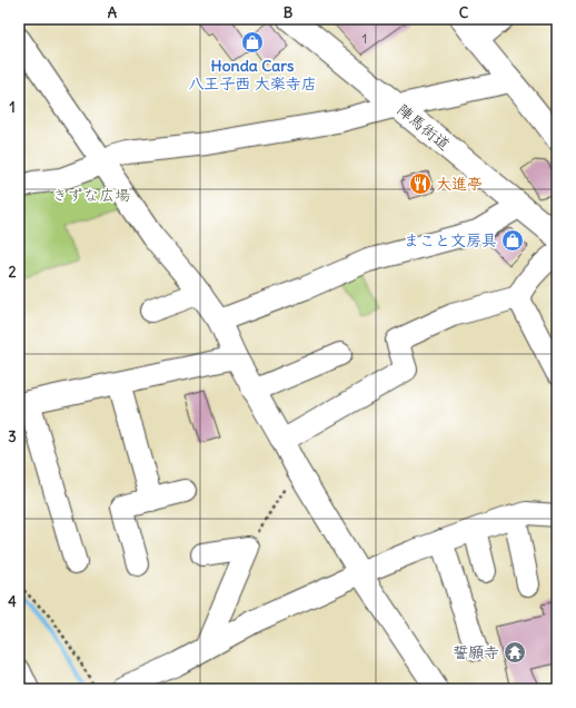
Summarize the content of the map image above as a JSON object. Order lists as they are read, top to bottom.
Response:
{
  "streets": {
    "main road": ["陣馬街道"]
  },
  "parks": ["きずな広場"],
  "places": {
    "shop": ["Honda Cars 八王子西 大楽寺店", "まこと文房具"],
    "restaurant": ["大進亭"],
    "temple": ["誓願寺"]
  },
  "house_numbers": ["1"],
  "grid": {
    "columns": ["A", "B", "C"],
    "rows": [
      "1",
      "2",
      "3",
      "4"
    ]
  }
}
